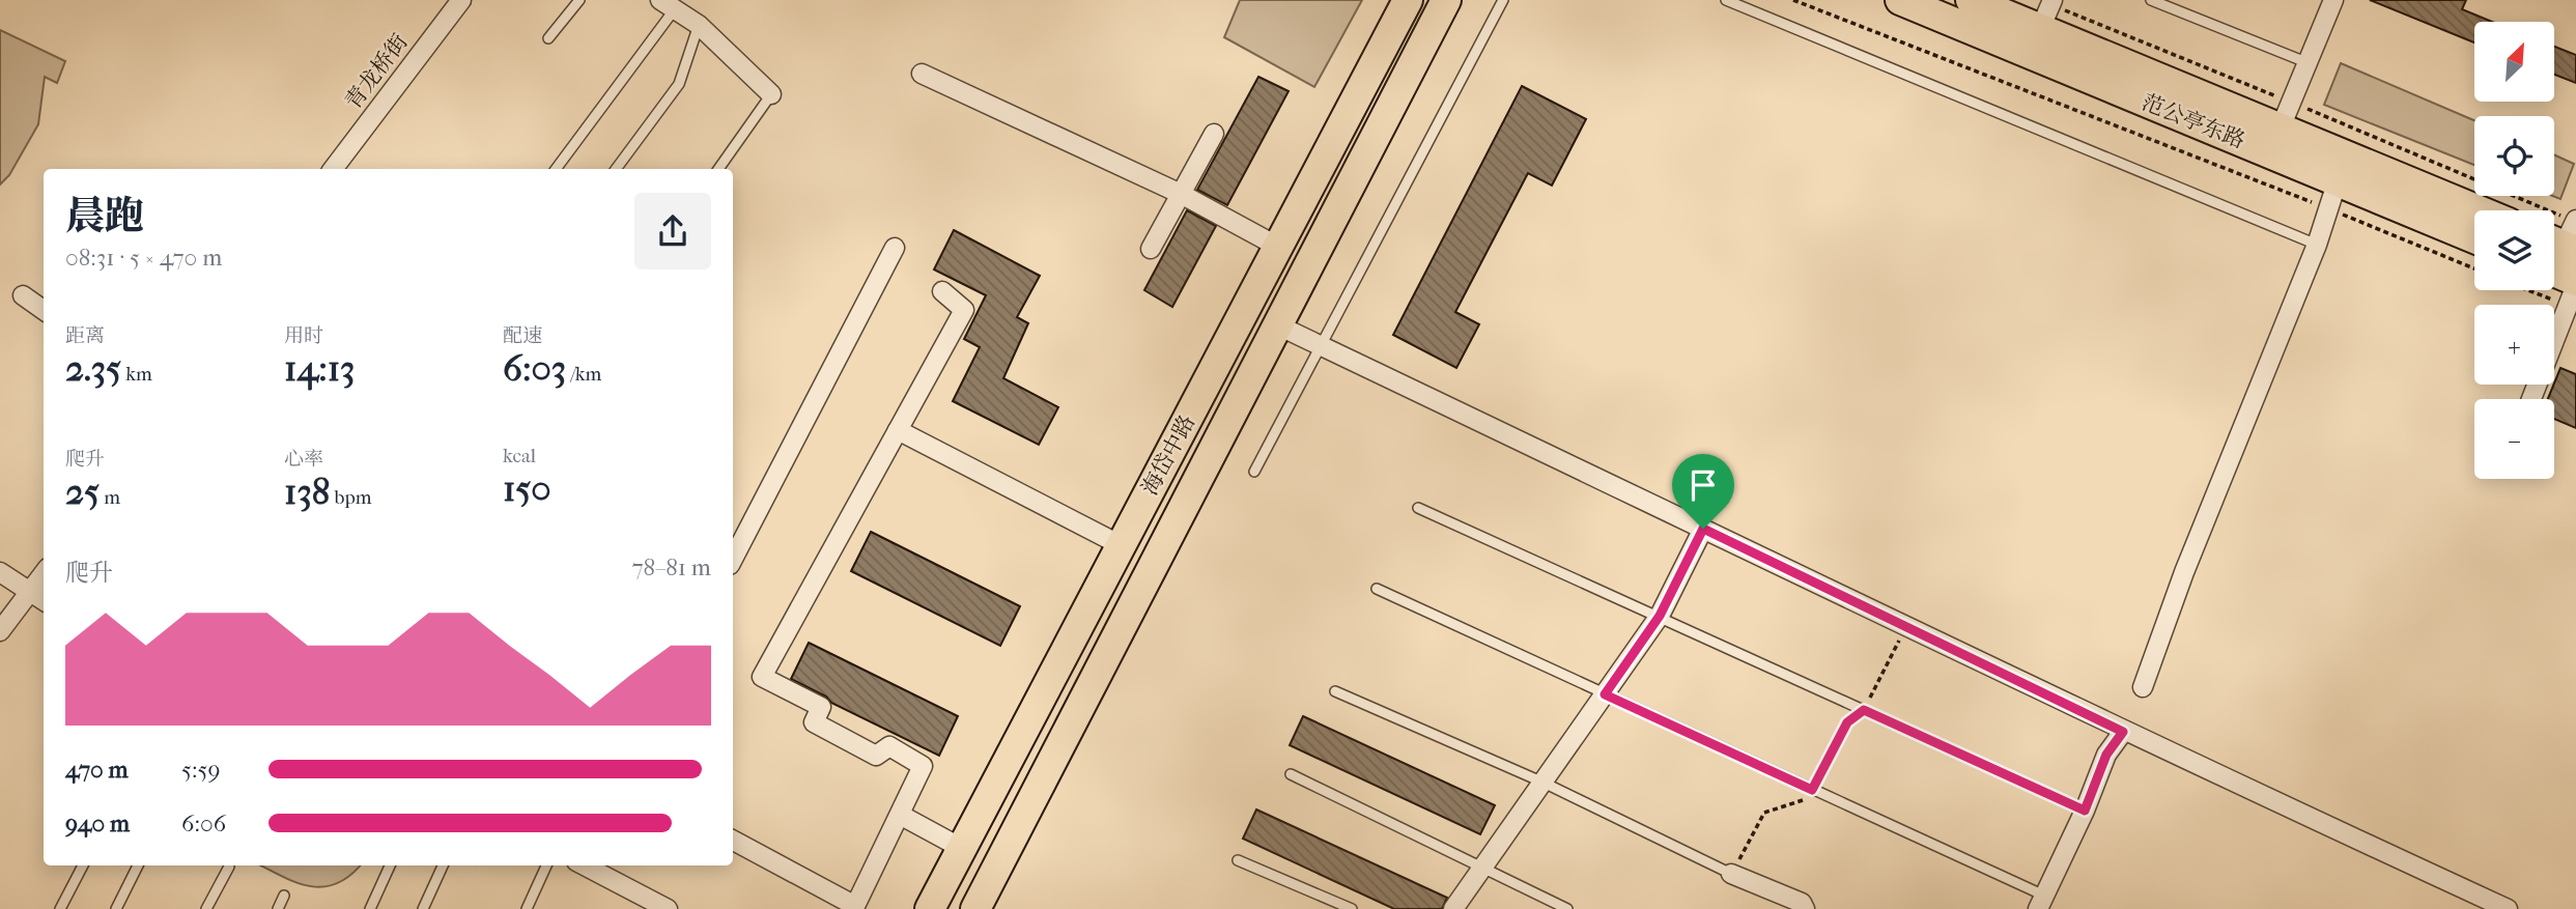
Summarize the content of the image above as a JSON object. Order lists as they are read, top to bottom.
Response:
{
  "streets": {
    "main road": ["范公亭东路", "海岱中路"],
    "street": ["青龙桥街"]
  },
  "north": "top right",
  "page": {
    "map_buttons": ["+", "−"],
    "heading": ["晨跑", "08:31 · 5 × 470 m"],
    "stats": [
      ["距离", "2.35 km"],
      ["用时", "14:13"],
      ["配速", "6:03 /km"],
      ["爬升", "25 m"],
      ["心率", "138 bpm"],
      ["kcal", "150"]
    ],
    "chart": ["爬升", "78–81 m"],
    "list": [
      {
        "name": "470 m",
        "note": "5:59"
      },
      {
        "name": "940 m",
        "note": "6:06"
      }
    ]
  }
}
